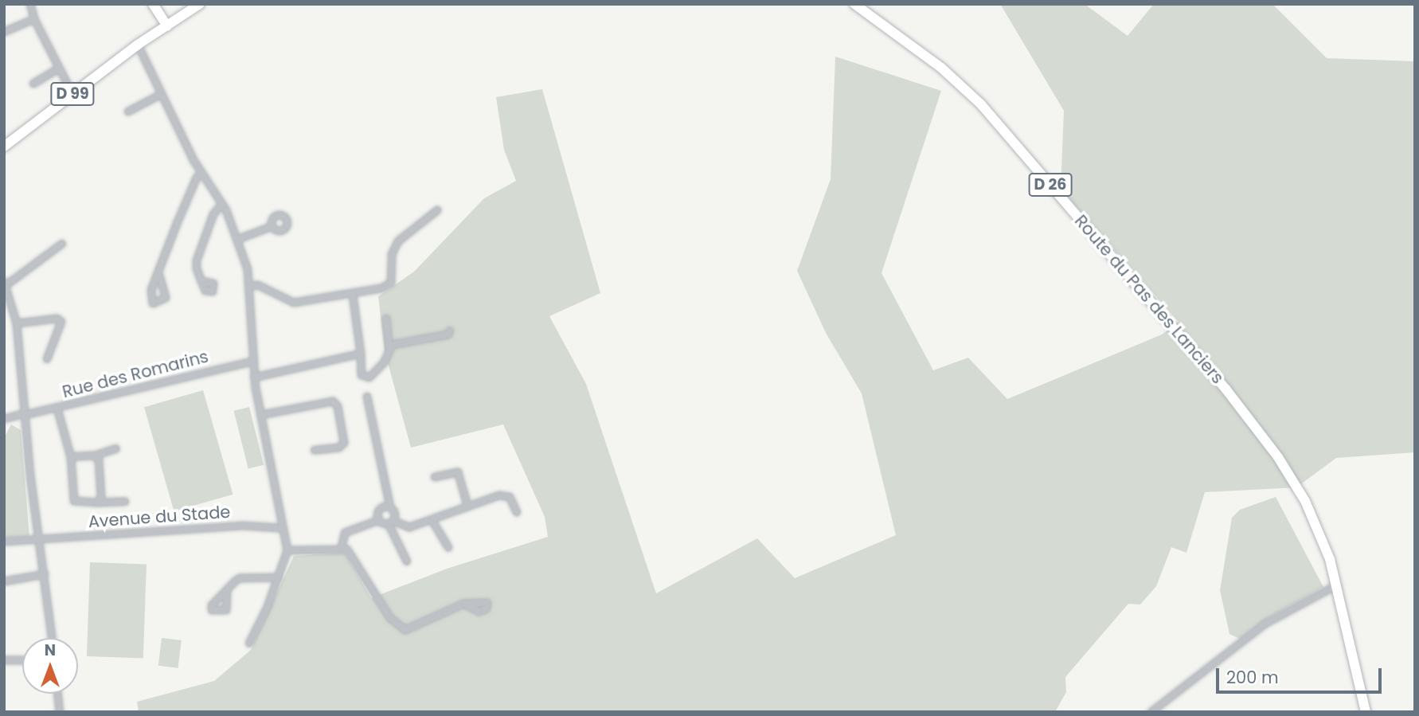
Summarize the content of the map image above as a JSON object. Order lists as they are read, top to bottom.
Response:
{
  "streets": {
    "main road": ["D 99", "D 26", "Route du Pas des Lanciers"],
    "street": ["Rue des Romarins", "Avenue du Stade"]
  },
  "crossings": [
    ["D 26", "Route du Pas des Lanciers"]
  ],
  "scale_bar": "200 m",
  "north": "top"
}
